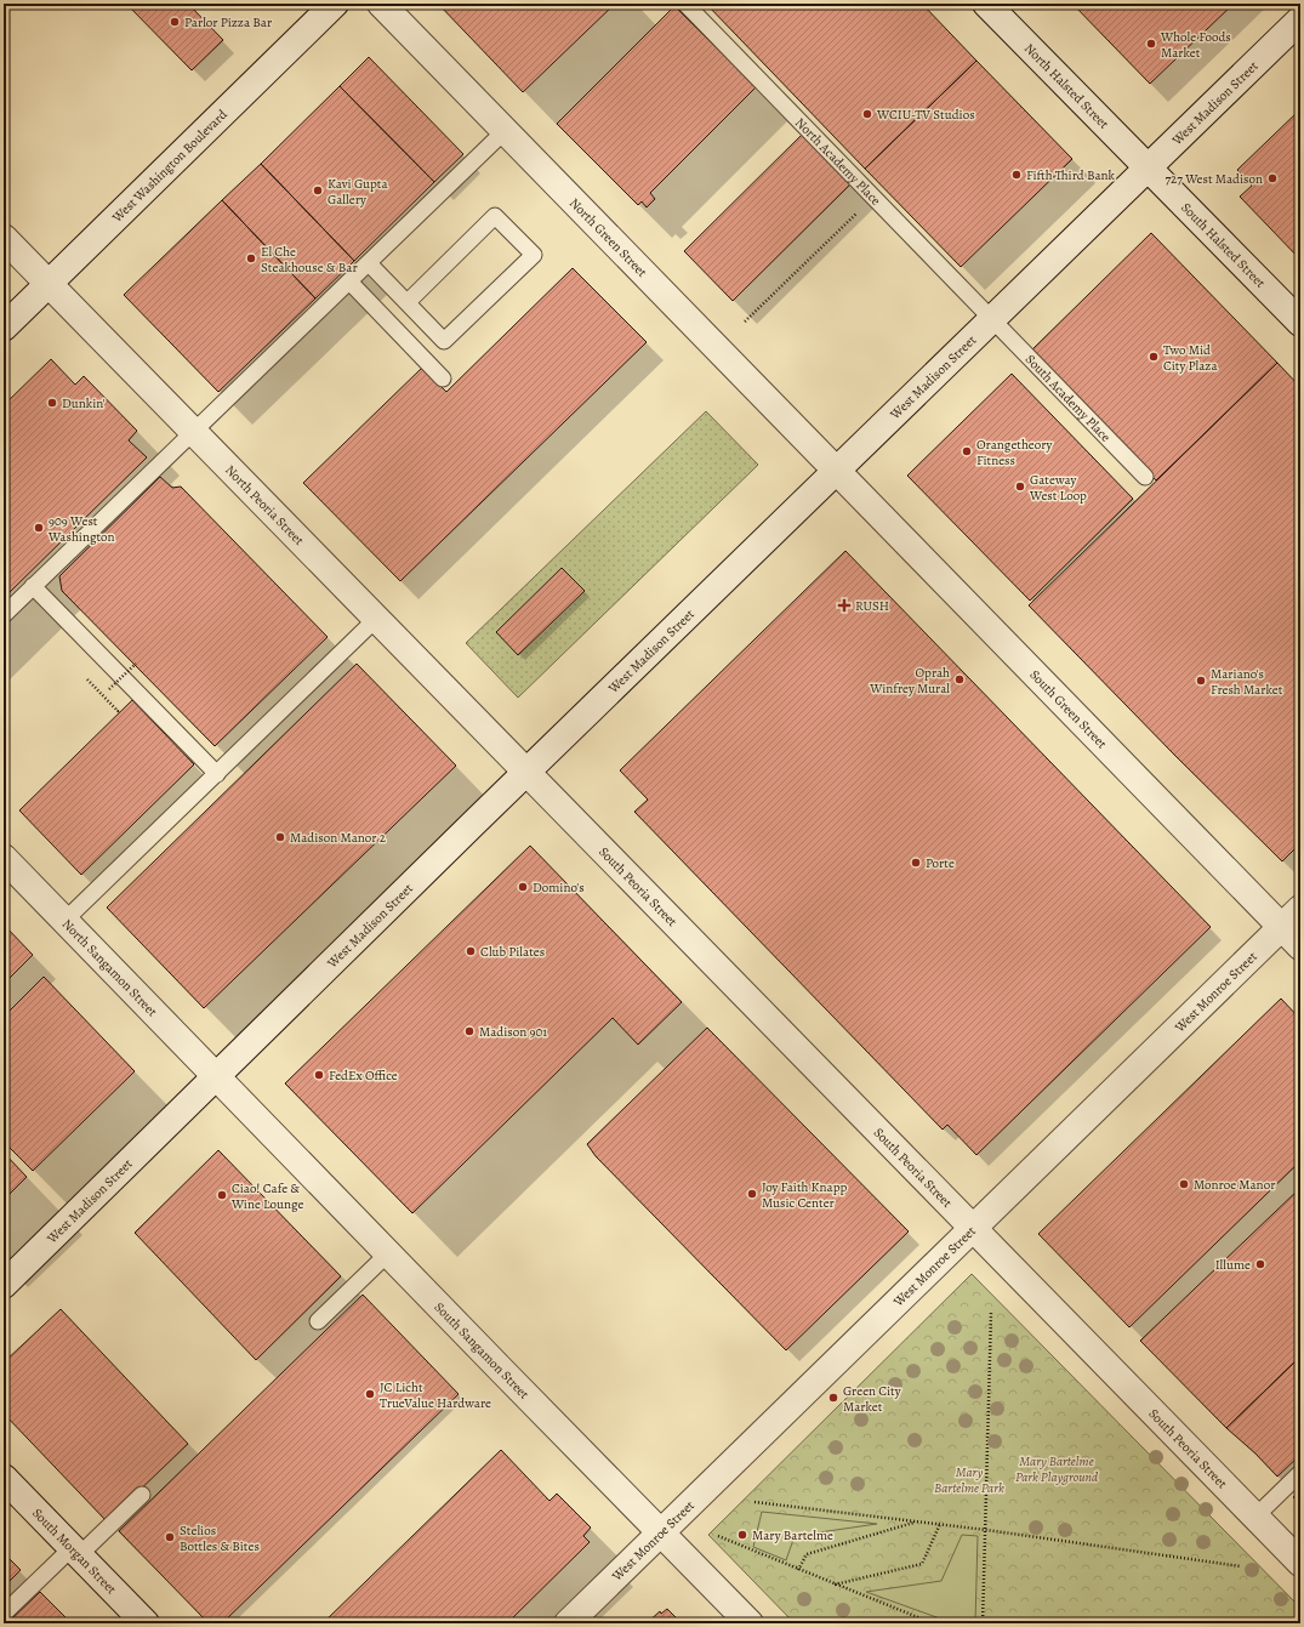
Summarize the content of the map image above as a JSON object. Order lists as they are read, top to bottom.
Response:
{
  "streets": {
    "street": [
      "North Halsted Street",
      "West Madison Street",
      "West Washington Boulevard",
      "North Green Street",
      "South Halsted Street",
      "North Peoria Street",
      "South Green Street",
      "South Peoria Street",
      "North Sangamon Street",
      "West Monroe Street",
      "South Sangamon Street",
      "South Morgan Street"
    ],
    "lane": ["North Academy Place", "South Academy Place"]
  },
  "crossings": [
    ["North Halsted Street", "West Madison Street"],
    ["North Halsted Street", "South Halsted Street"],
    ["West Madison Street", "North Academy Place"],
    ["West Madison Street", "North Green Street"],
    ["West Madison Street", "South Halsted Street"],
    ["West Madison Street", "South Academy Place"],
    ["West Madison Street", "North Peoria Street"],
    ["West Madison Street", "South Green Street"],
    ["West Madison Street", "South Peoria Street"],
    ["West Madison Street", "North Sangamon Street"],
    ["West Madison Street", "South Sangamon Street"],
    ["North Academy Place", "South Academy Place"],
    ["West Washington Boulevard", "North Peoria Street"],
    ["North Green Street", "South Green Street"],
    ["North Peoria Street", "South Peoria Street"],
    ["South Green Street", "West Monroe Street"],
    ["South Peoria Street", "West Monroe Street"],
    ["North Sangamon Street", "South Sangamon Street"],
    ["West Monroe Street", "South Sangamon Street"]
  ],
  "parks": ["Mary Bartelme Park Playground", "Mary Bartelme Park"],
  "places": {
    "other": [
      "Parlor Pizza Bar",
      "Whole Foods Market",
      "WCIU-TV Studios",
      "Fifth Third Bank",
      "727 West Madison",
      "Kavi Gupta Gallery",
      "El Che Steakhouse & Bar",
      "Two Mid City Plaza",
      "Dunkin'",
      "Orangetheory Fitness",
      "Gateway West Loop",
      "909 West Washington",
      "Oprah Winfrey Mural",
      "Mariano's Fresh Market",
      "Madison Manor 2",
      "Porte",
      "Domino's",
      "Club Pilates",
      "Madison 901",
      "FedEx Office",
      "Monroe Manor",
      "Joy Faith Knapp Music Center",
      "Ciao! Cafe & Wine Lounge",
      "Illume",
      "JC Licht TrueValue Hardware",
      "Green City Market",
      "Mary Bartelme",
      "Stelios Bottles & Bites"
    ],
    "health": ["RUSH"]
  }
}
